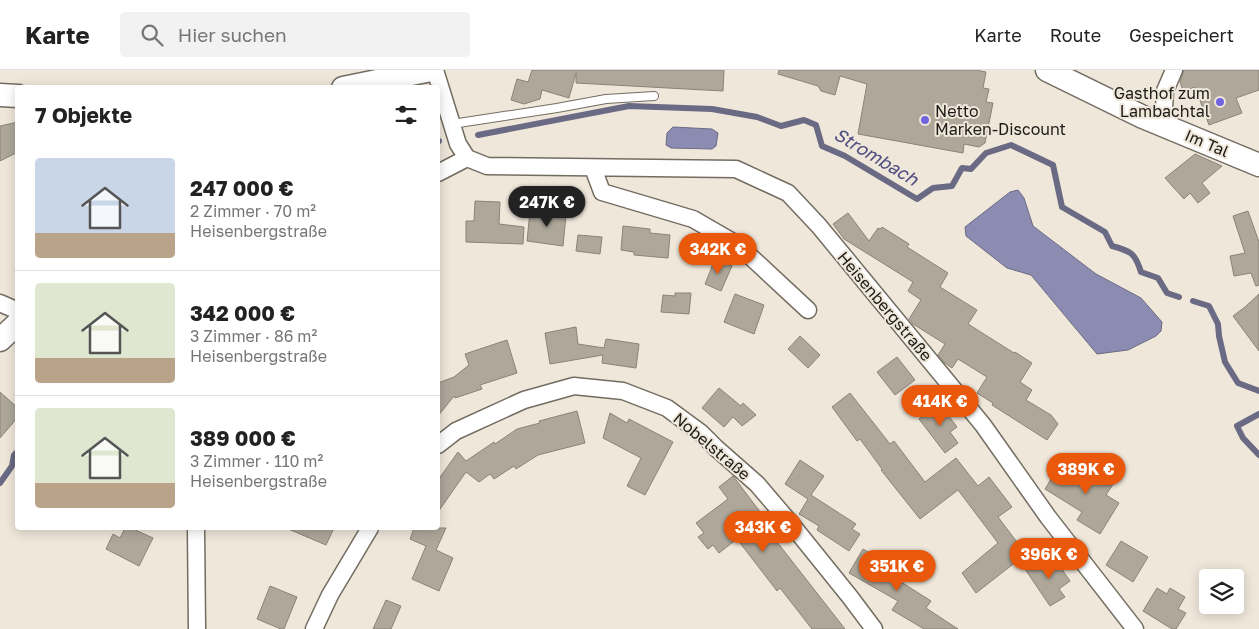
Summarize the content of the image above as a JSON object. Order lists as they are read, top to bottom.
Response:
{
  "streets": {
    "main road": ["Im Tal"],
    "street": ["Heisenbergstraße", "Nobelstraße"]
  },
  "water": ["Strombach"],
  "places": ["Gasthof zum Lambachtal", "Netto Marken-Discount"],
  "page": {
    "header": "Karte",
    "search": "Hier suchen",
    "nav": ["Karte", "Route", "Gespeichert"],
    "heading": "7 Objekte",
    "list": [
      {
        "name": "247 000 €",
        "note": "2 Zimmer · 70 m² · Heisenbergstraße"
      },
      {
        "name": "342 000 €",
        "note": "3 Zimmer · 86 m² · Heisenbergstraße"
      },
      {
        "name": "389 000 €",
        "note": "3 Zimmer · 110 m² · Heisenbergstraße"
      }
    ],
    "price": [
      "247K €",
      "342K €",
      "414K €",
      "389K €",
      "343K €",
      "396K €",
      "351K €"
    ]
  }
}
